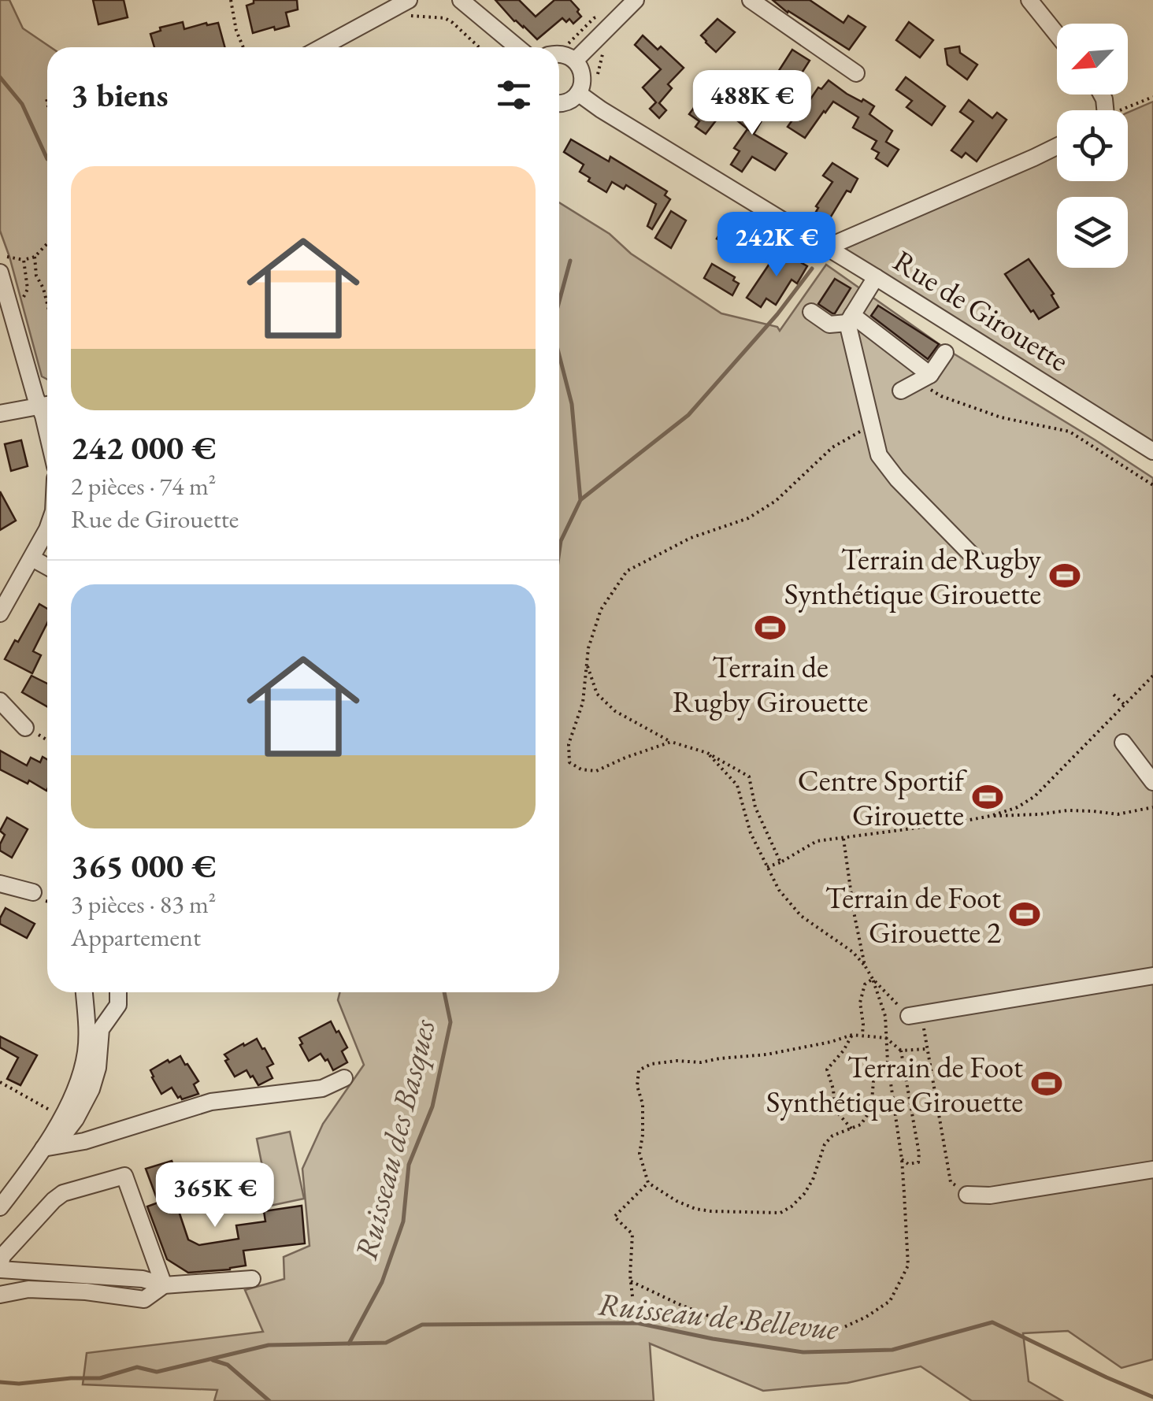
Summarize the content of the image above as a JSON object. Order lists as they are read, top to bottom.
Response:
{
  "streets": {
    "street": ["Rue de Girouette"]
  },
  "water": ["Ruisseau des Basques", "Ruisseau de Bellevue"],
  "places": {
    "sports": [
      "Terrain de Rugby Synthétique Girouette",
      "Terrain de Rugby Girouette",
      "Centre Sportif Girouette",
      "Terrain de Foot Girouette 2",
      "Terrain de Foot Synthétique Girouette"
    ]
  },
  "north": "bottom left",
  "page": {
    "heading": "3 biens",
    "price": ["488K €", "242K €", "365K €"],
    "list": [
      {
        "name": "242 000 €",
        "note": "2 pièces · 74 m² · Rue de Girouette"
      },
      {
        "name": "365 000 €",
        "note": "3 pièces · 83 m² · Appartement"
      }
    ]
  }
}
